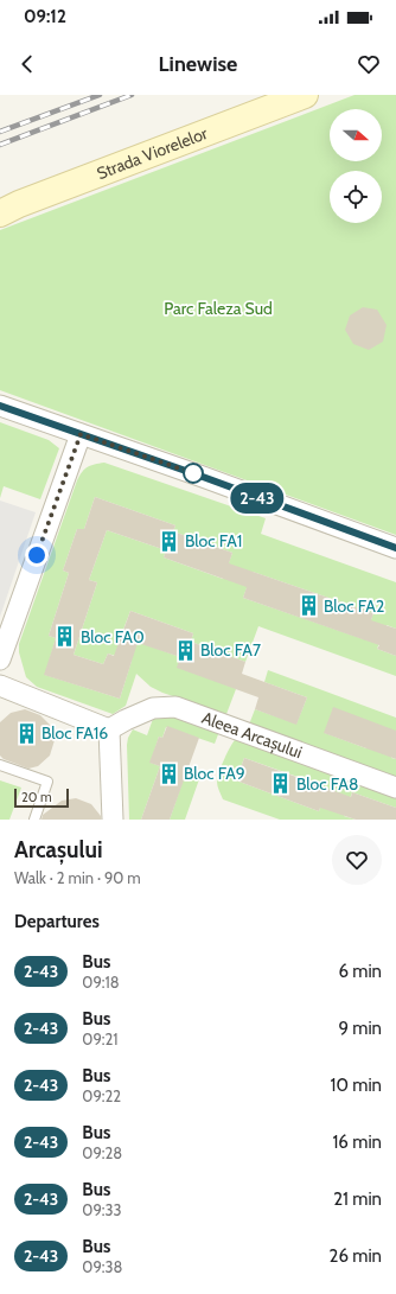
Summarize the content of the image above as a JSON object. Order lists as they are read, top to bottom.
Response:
{
  "streets": {
    "street": ["Strada Viorelelor", "Aleea Arcașului"]
  },
  "parks": ["Parc Faleza Sud"],
  "places": {
    "building": [
      "Bloc FA1",
      "Bloc FA2",
      "Bloc FA0",
      "Bloc FA7",
      "Bloc FA16",
      "Bloc FA9",
      "Bloc FA8"
    ]
  },
  "lines": ["bus line 2-43"],
  "scale_bar": "20 m",
  "north": "right",
  "page": {
    "status": "09:12",
    "header": "Linewise",
    "on_map": "2-43",
    "scale": "20 m",
    "heading": [
      ["Arcașului", "Walk · 2 min · 90 m"],
      "Departures"
    ],
    "list": [
      {
        "mark": "2-43",
        "name": "Bus",
        "note": "09:18",
        "value": "6 min"
      },
      {
        "mark": "2-43",
        "name": "Bus",
        "note": "09:21",
        "value": "9 min"
      },
      {
        "mark": "2-43",
        "name": "Bus",
        "note": "09:22",
        "value": "10 min"
      },
      {
        "mark": "2-43",
        "name": "Bus",
        "note": "09:28",
        "value": "16 min"
      },
      {
        "mark": "2-43",
        "name": "Bus",
        "note": "09:33",
        "value": "21 min"
      },
      {
        "mark": "2-43",
        "name": "Bus",
        "note": "09:38",
        "value": "26 min"
      }
    ]
  }
}
